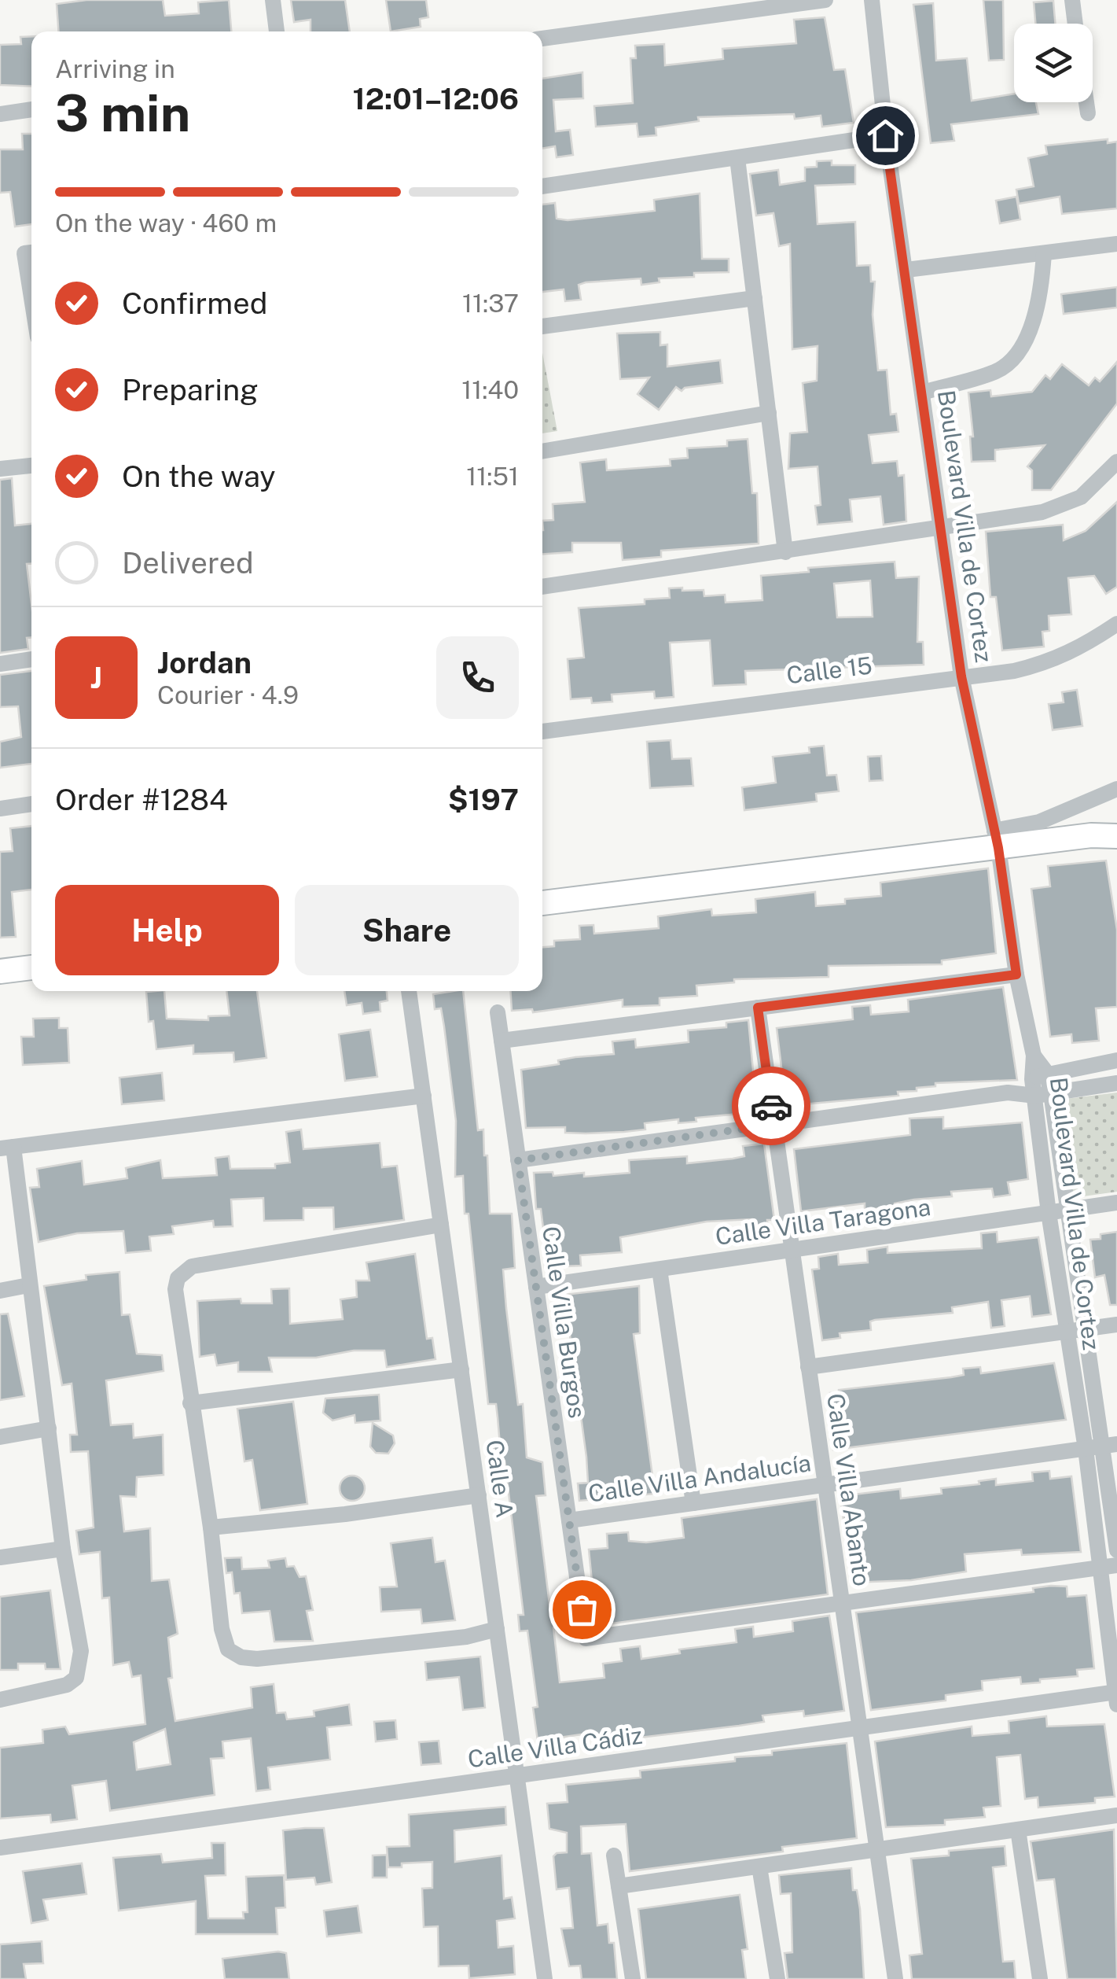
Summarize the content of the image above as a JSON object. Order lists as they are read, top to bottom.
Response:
{
  "streets": {
    "street": [
      "Boulevard Villa de Cortez",
      "Calle 15",
      "Calle Villa Taragona",
      "Calle Villa Burgos",
      "Calle Villa Andalucía",
      "Calle A",
      "Calle Villa Abanto",
      "Calle Villa Cádiz"
    ]
  },
  "crossings": [
    ["Boulevard Villa de Cortez", "Calle 15"],
    ["Boulevard Villa de Cortez", "Calle Villa Taragona"],
    ["Boulevard Villa de Cortez", "Calle Villa Andalucía"],
    ["Boulevard Villa de Cortez", "Calle Villa Cádiz"],
    ["Calle Villa Taragona", "Calle Villa Burgos"],
    ["Calle Villa Taragona", "Calle Villa Abanto"],
    ["Calle Villa Burgos", "Calle Villa Andalucía"],
    ["Calle Villa Burgos", "Calle Villa Abanto"],
    ["Calle Villa Andalucía", "Calle Villa Abanto"],
    ["Calle A", "Calle Villa Cádiz"],
    ["Calle Villa Abanto", "Calle Villa Cádiz"]
  ],
  "page": {
    "heading": ["3 min", "Arriving in", "12:01–12:06"],
    "panel": [
      "Jordan",
      "Courier · 4.9",
      "Order #1284",
      "$197"
    ],
    "bar": "On the way · 460 m",
    "list": [
      ["Confirmed", "11:37"],
      ["Preparing", "11:40"],
      ["On the way", "11:51"],
      "Delivered"
    ],
    "round": "J",
    "buttons": ["Help", "Share"]
  }
}
